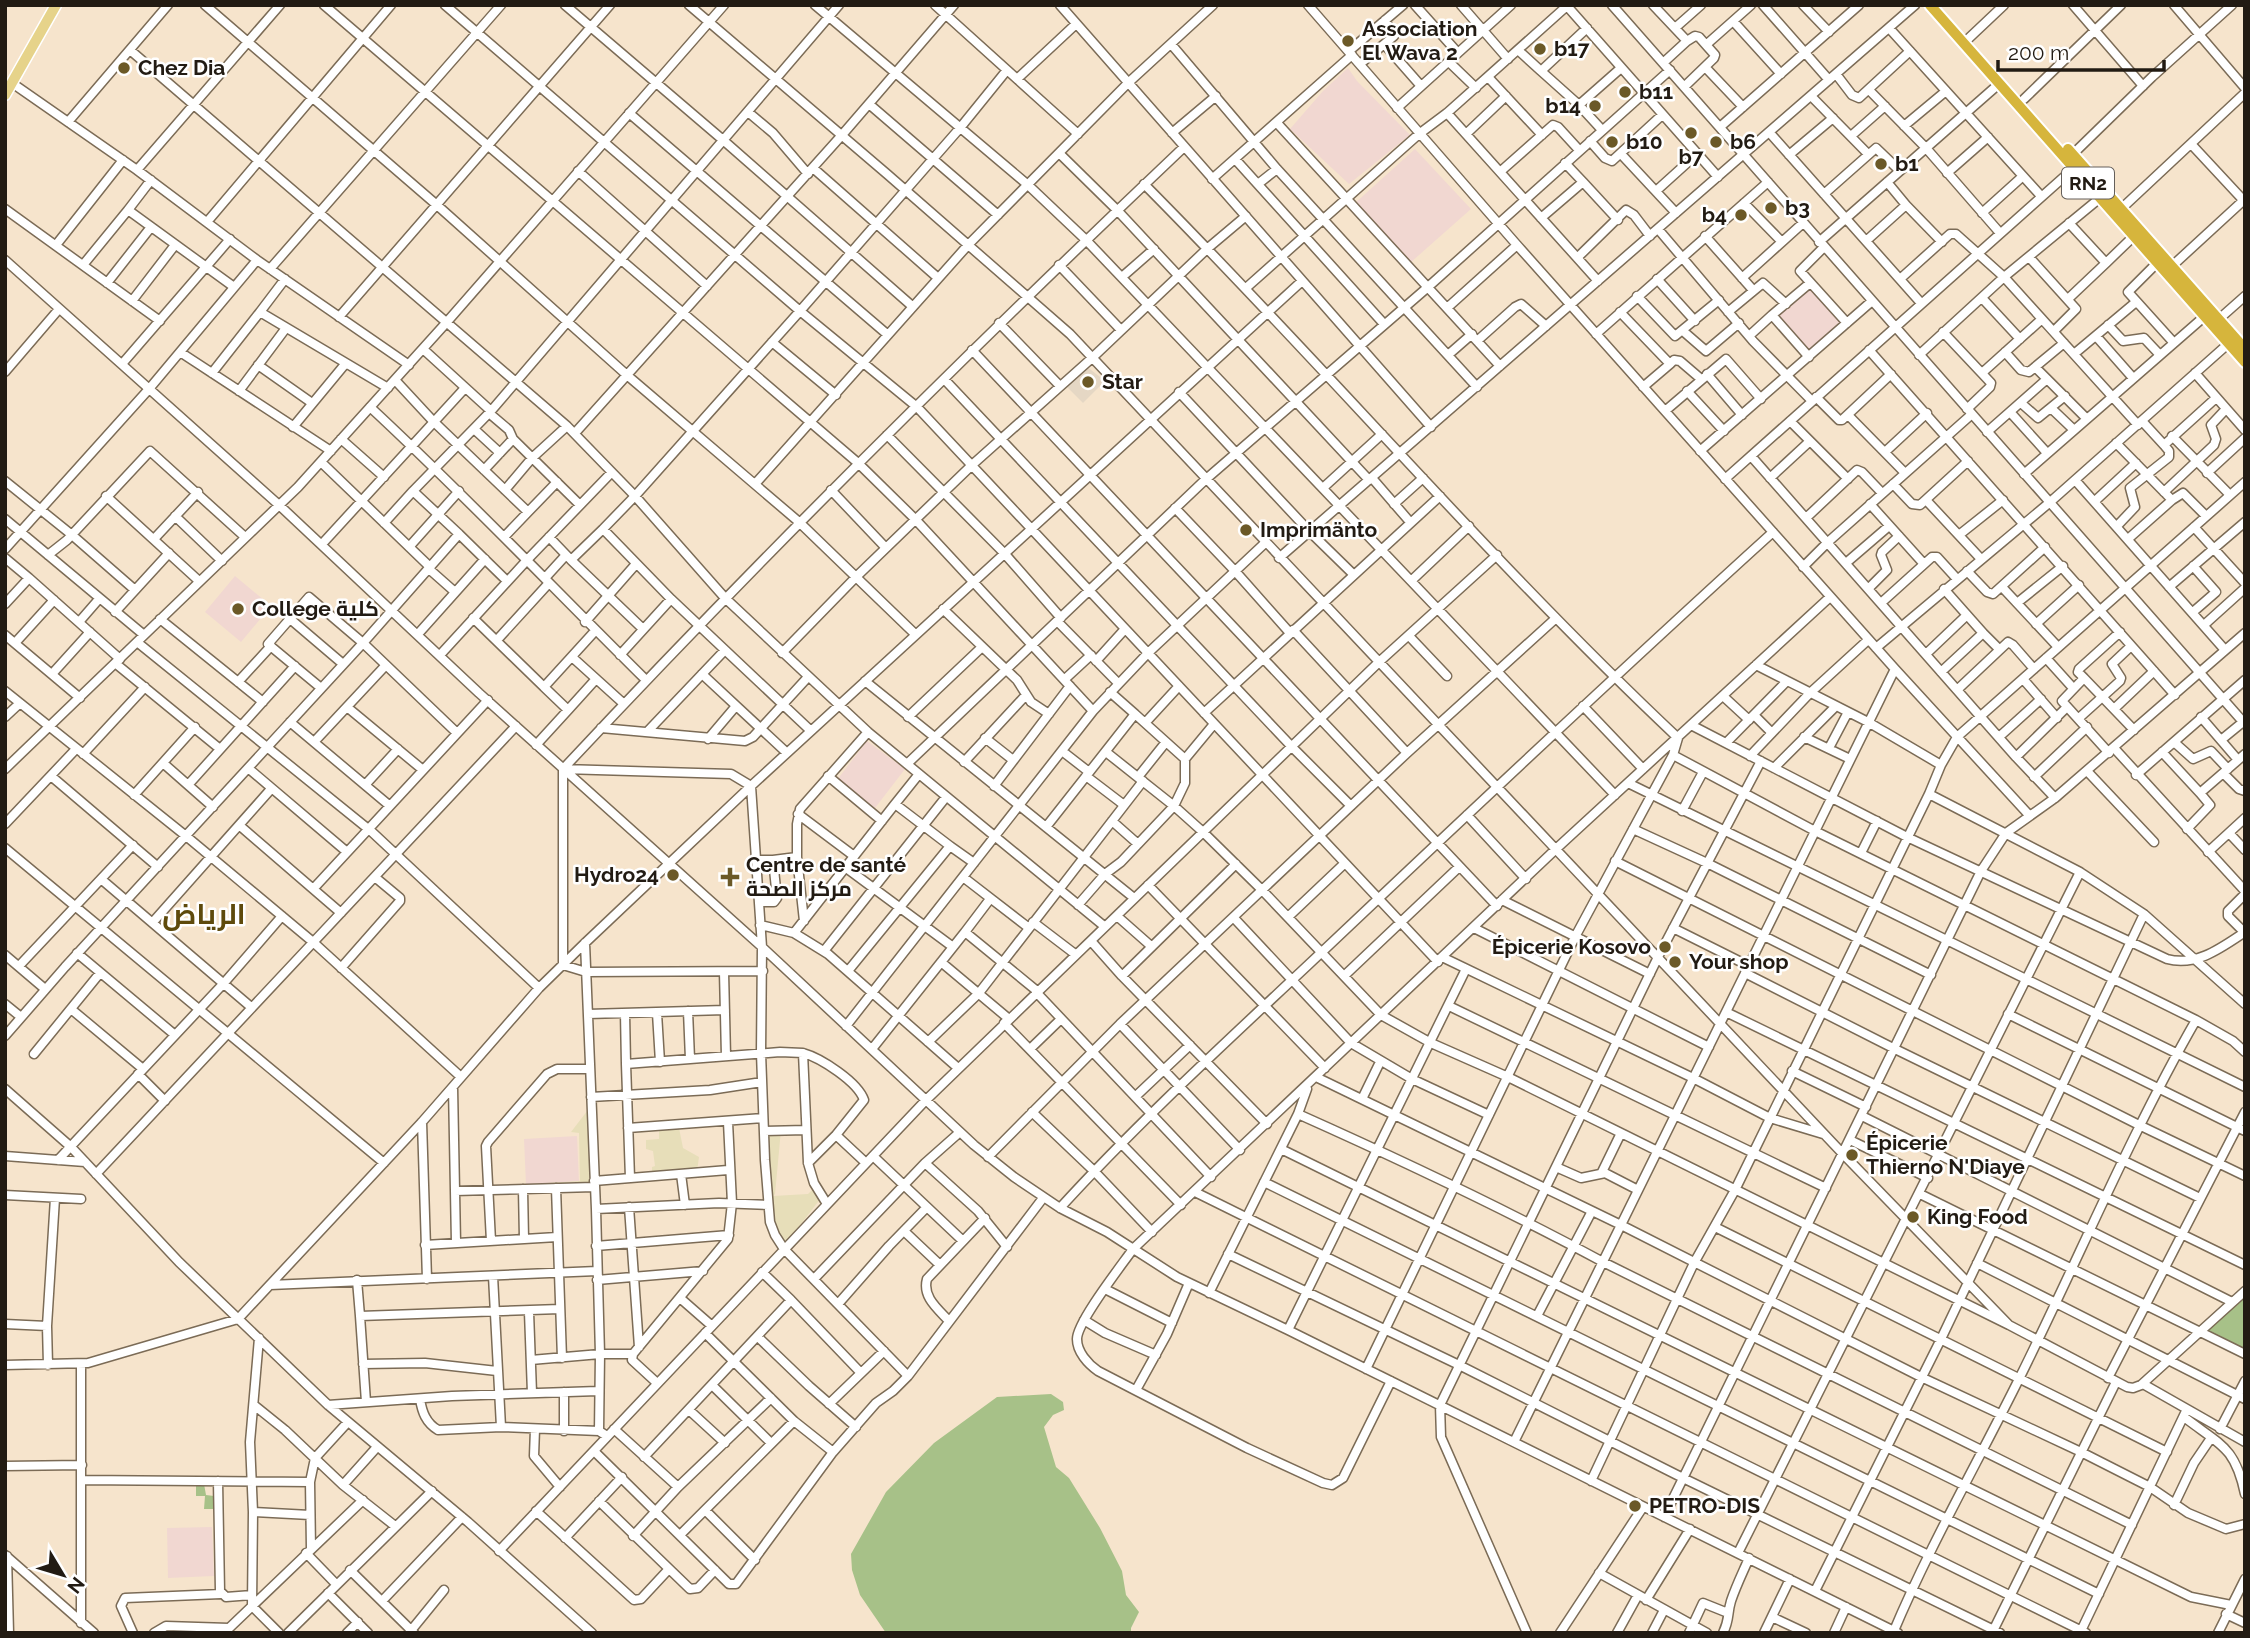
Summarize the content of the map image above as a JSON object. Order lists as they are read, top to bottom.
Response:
{
  "streets": {
    "highway": ["RN2"]
  },
  "districts": ["الرياض"],
  "places": {
    "other": [
      "Association El Wava 2",
      "b17",
      "Chez Dia",
      "b11",
      "b14",
      "b7",
      "b10",
      "b6",
      "b1",
      "b3",
      "b4",
      "Star",
      "Imprimänto",
      "College كلية",
      "Hydro24",
      "Épicerie Kosovo",
      "Your shop",
      "Épicerie Thierno N'Diaye",
      "King Food",
      "PETRO-DIS"
    ],
    "health": ["Centre de santé مركز الصحة"]
  },
  "scale_bar": "200 m",
  "north": "bottom right"
}
